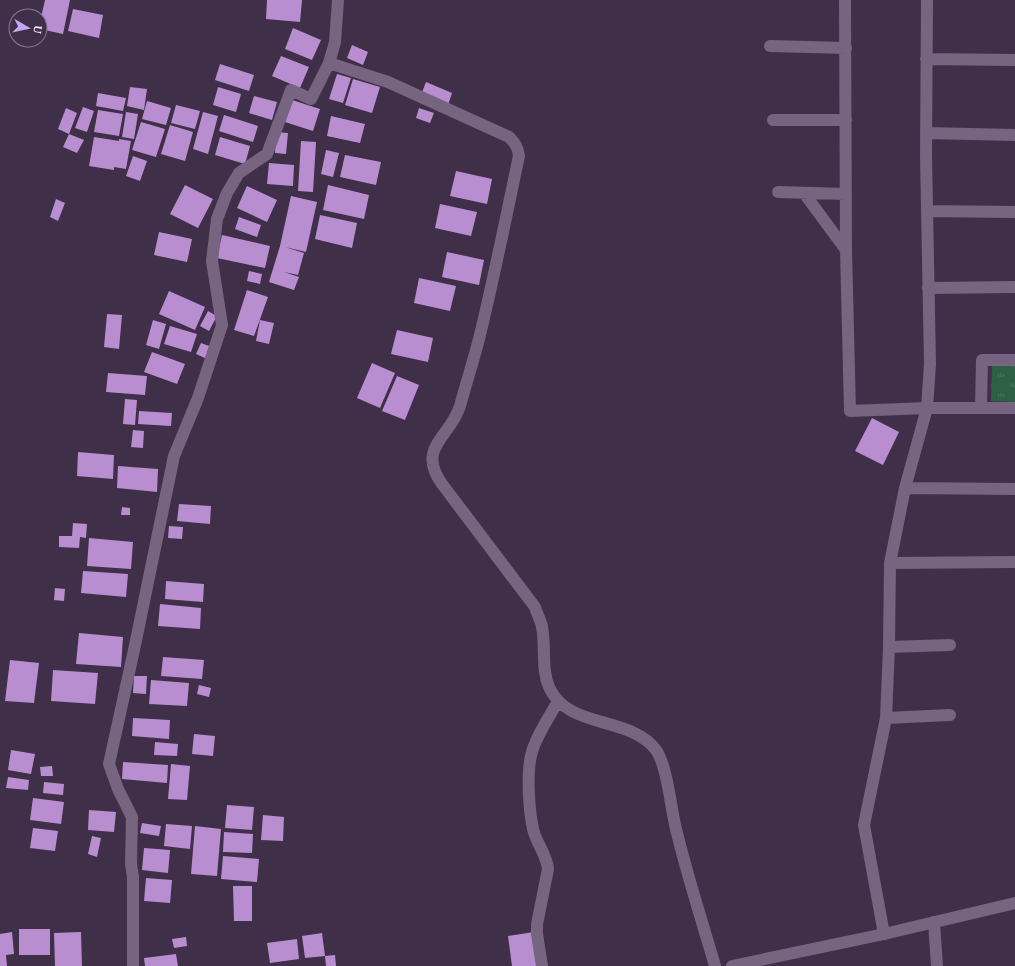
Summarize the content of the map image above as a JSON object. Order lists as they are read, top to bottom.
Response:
{
  "north": "right"
}
